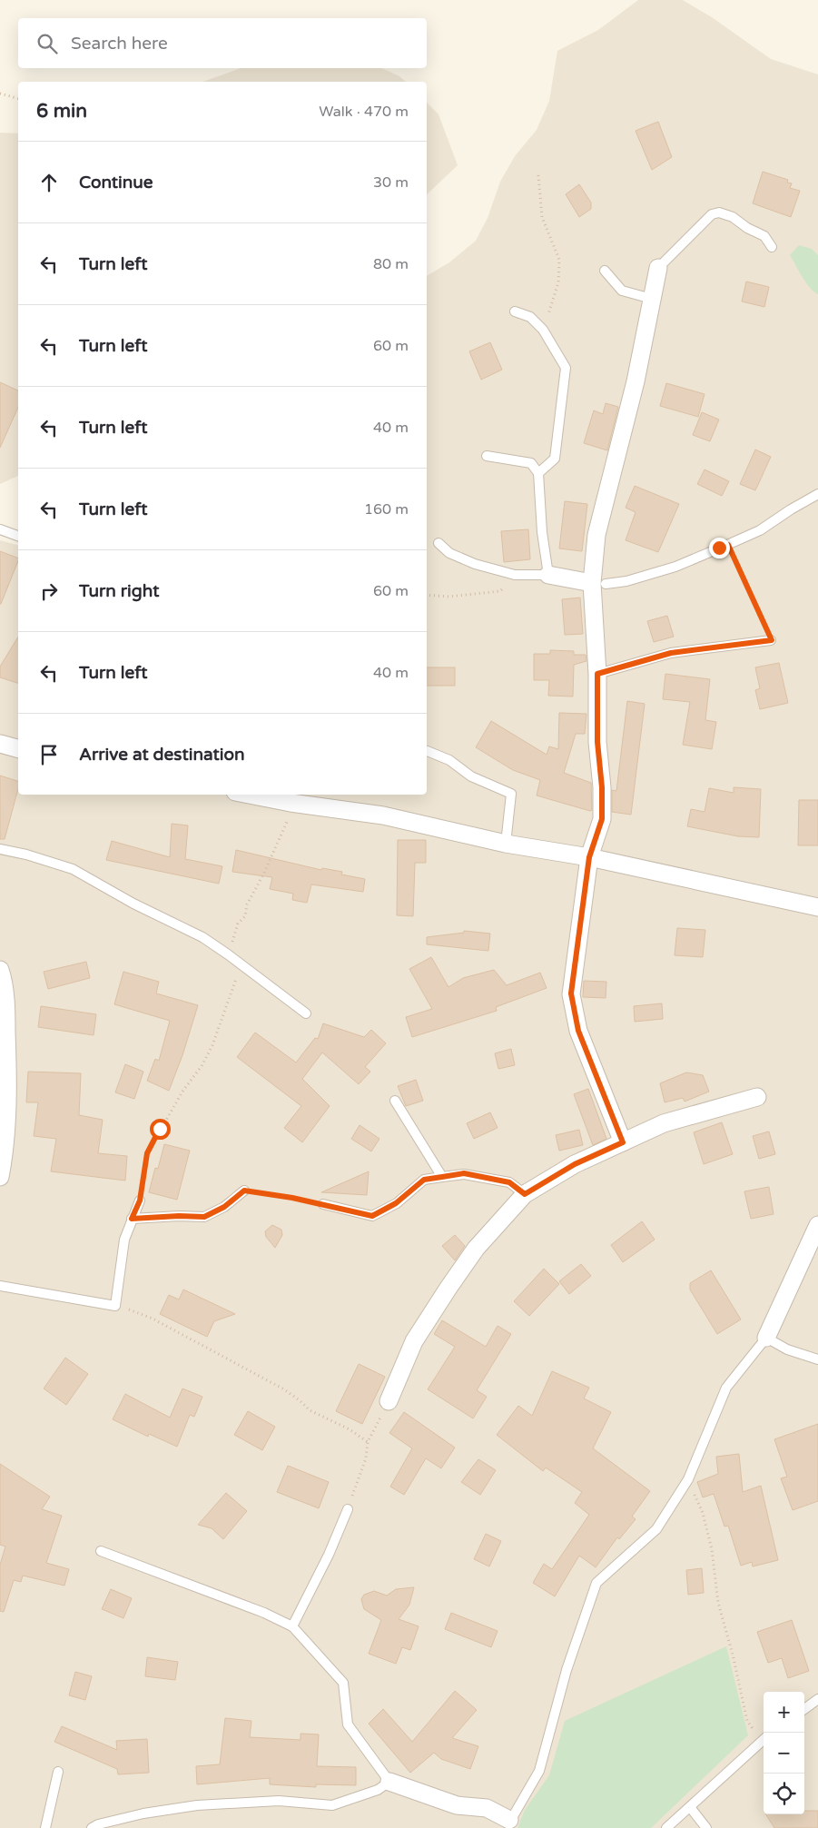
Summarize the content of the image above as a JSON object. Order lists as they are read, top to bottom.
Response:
{
  "page": {
    "search": "Search here",
    "heading": ["6 min", "Walk · 470 m"],
    "list": [
      ["Continue", "30 m"],
      ["Turn left", "80 m"],
      ["Turn left", "60 m"],
      ["Turn left", "40 m"],
      ["Turn left", "160 m"],
      ["Turn right", "60 m"],
      ["Turn left", "40 m"],
      "Arrive at destination"
    ],
    "map_buttons": ["+", "−"]
  }
}
